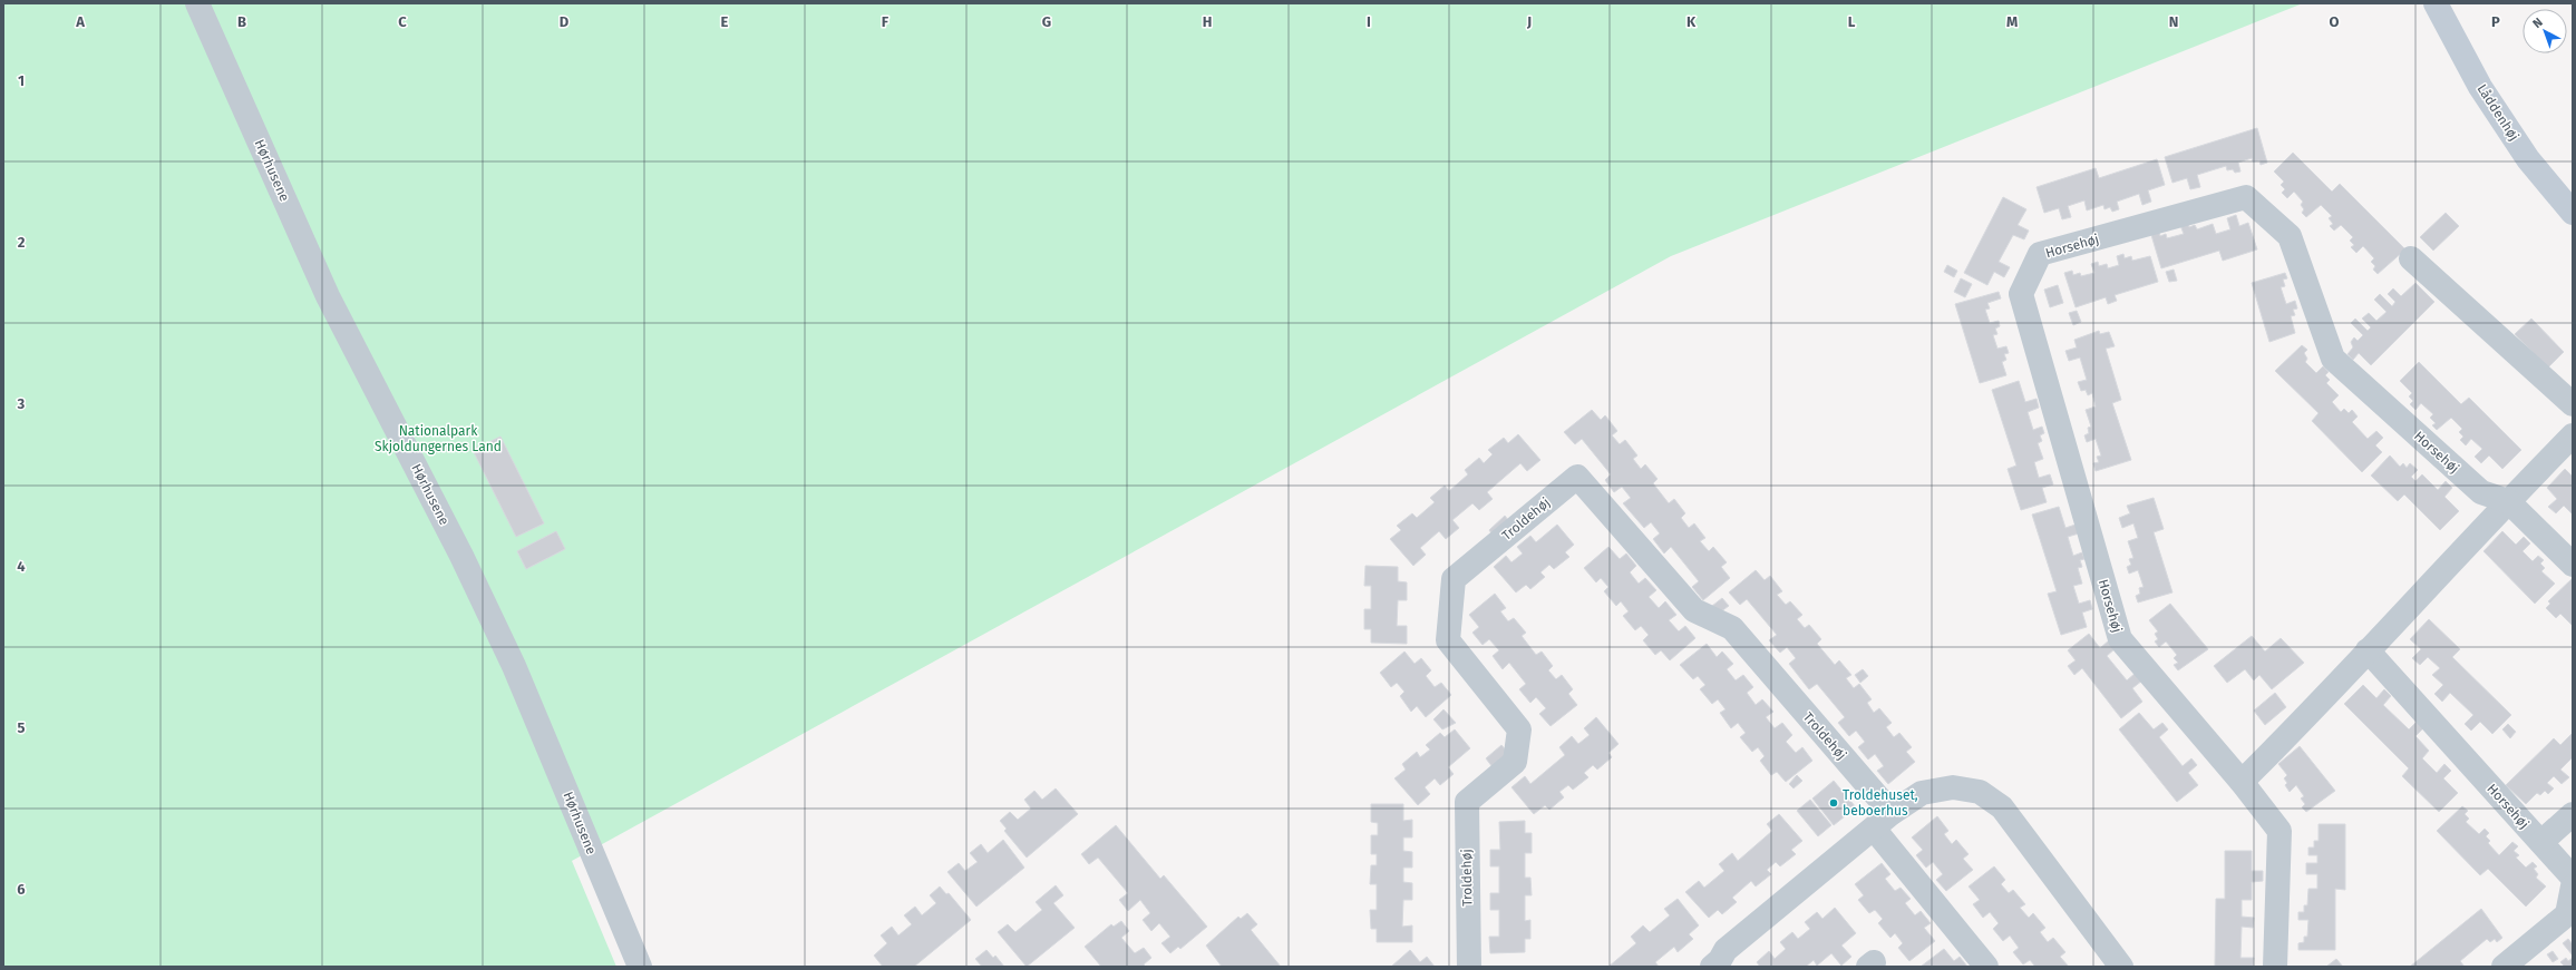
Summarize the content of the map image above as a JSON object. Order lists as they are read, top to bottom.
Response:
{
  "streets": {
    "street": [
      "Låddenhøj",
      "Hørhusene",
      "Horsehøj",
      "Troldehøj"
    ]
  },
  "parks": ["Nationalpark Skjoldungernes Land"],
  "places": ["Troldehuset, beboerhus"],
  "north": "top left",
  "grid": {
    "columns": [
      "A",
      "B",
      "C",
      "D",
      "E",
      "F",
      "G",
      "H",
      "I",
      "J",
      "K",
      "L",
      "M",
      "N",
      "O",
      "P"
    ],
    "rows": [
      "1",
      "2",
      "3",
      "4",
      "5",
      "6"
    ]
  }
}
